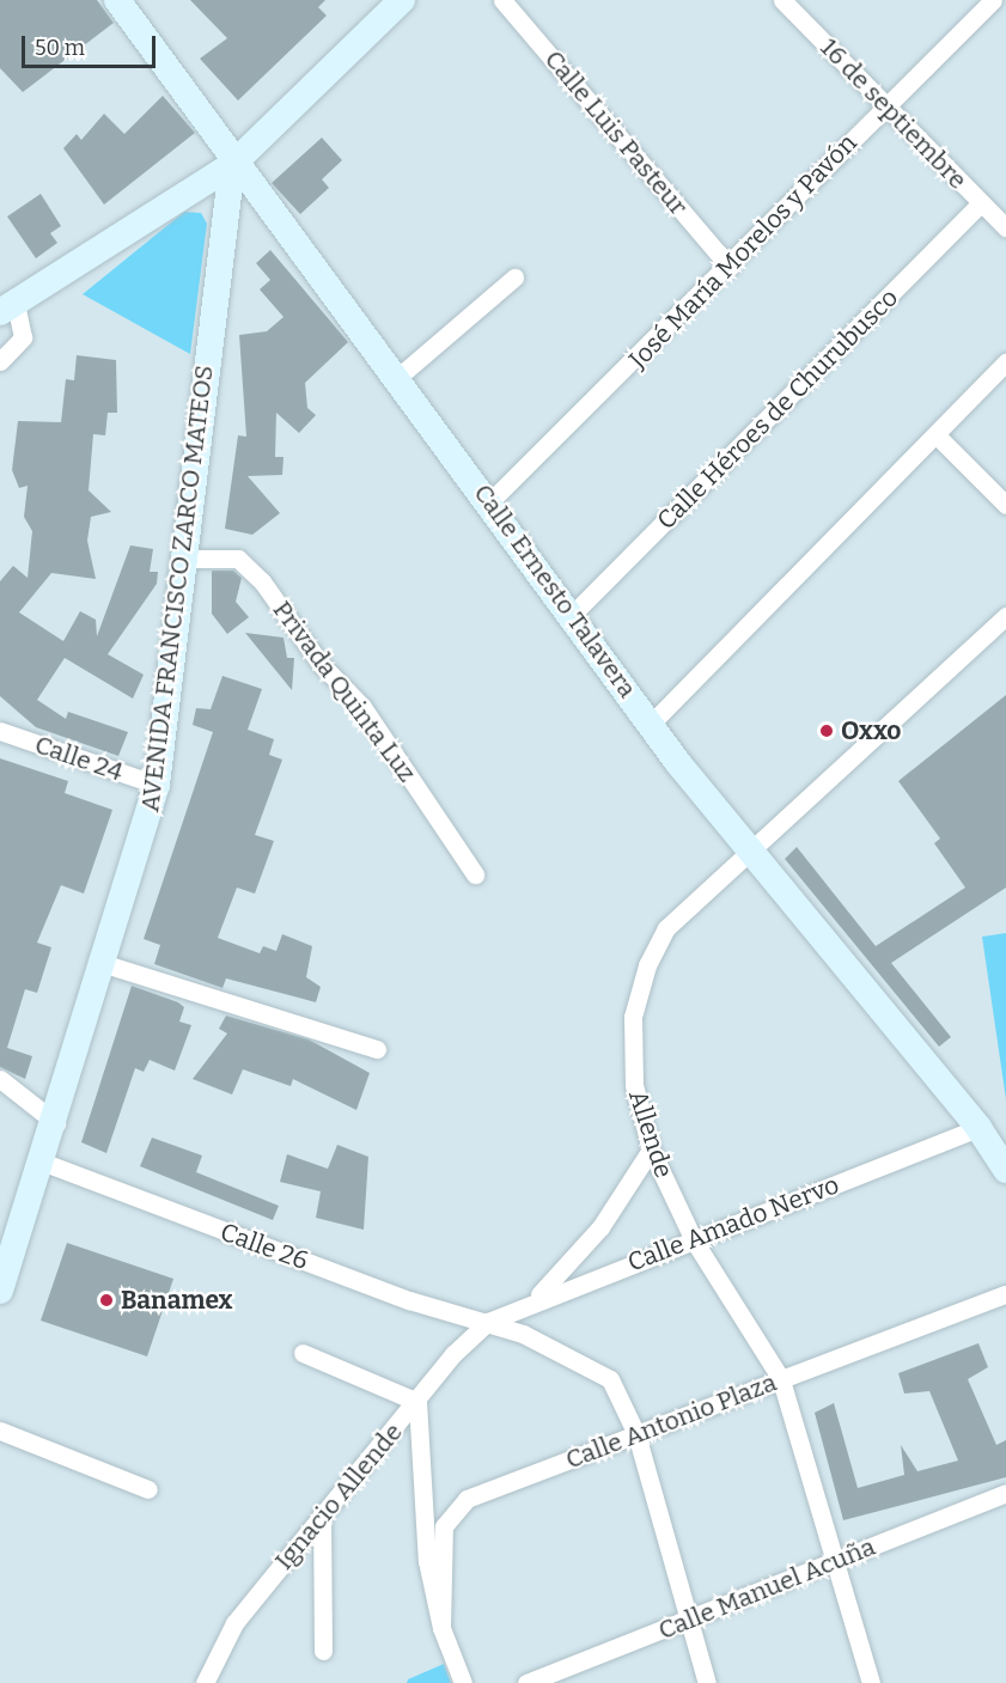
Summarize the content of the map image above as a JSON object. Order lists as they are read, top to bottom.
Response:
{
  "streets": {
    "street": [
      "16 de septiembre",
      "Calle Luis Pasteur",
      "José María Morelos y Pavón",
      "Calle Héroes de Churubusco",
      "AVENIDA FRANCISCO ZARCO MATEOS",
      "Calle Ernesto Talavera",
      "Privada Quinta Luz",
      "Calle 24",
      "Allende",
      "Calle Amado Nervo",
      "Calle 26",
      "Calle Antonio Plaza",
      "Ignacio Allende",
      "Calle Manuel Acuña"
    ]
  },
  "crossings": [
    ["16 de septiembre", "José María Morelos y Pavón"],
    ["16 de septiembre", "Calle Héroes de Churubusco"],
    ["Calle Luis Pasteur", "José María Morelos y Pavón"],
    ["José María Morelos y Pavón", "Calle Ernesto Talavera"],
    ["Calle Héroes de Churubusco", "Calle Ernesto Talavera"],
    ["AVENIDA FRANCISCO ZARCO MATEOS", "Calle Ernesto Talavera"],
    ["AVENIDA FRANCISCO ZARCO MATEOS", "Privada Quinta Luz"],
    ["AVENIDA FRANCISCO ZARCO MATEOS", "Calle 24"],
    ["AVENIDA FRANCISCO ZARCO MATEOS", "Calle 26"],
    ["Calle Ernesto Talavera", "Allende"],
    ["Calle Ernesto Talavera", "Calle Amado Nervo"],
    ["Allende", "Calle Amado Nervo"],
    ["Allende", "Calle Antonio Plaza"],
    ["Allende", "Calle Manuel Acuña"],
    ["Calle Amado Nervo", "Calle 26"],
    ["Calle Amado Nervo", "Ignacio Allende"],
    ["Calle 26", "Calle Antonio Plaza"],
    ["Calle 26", "Ignacio Allende"],
    ["Calle 26", "Calle Manuel Acuña"]
  ],
  "places": ["Oxxo", "Banamex"],
  "scale_bar": "50 m"
}
